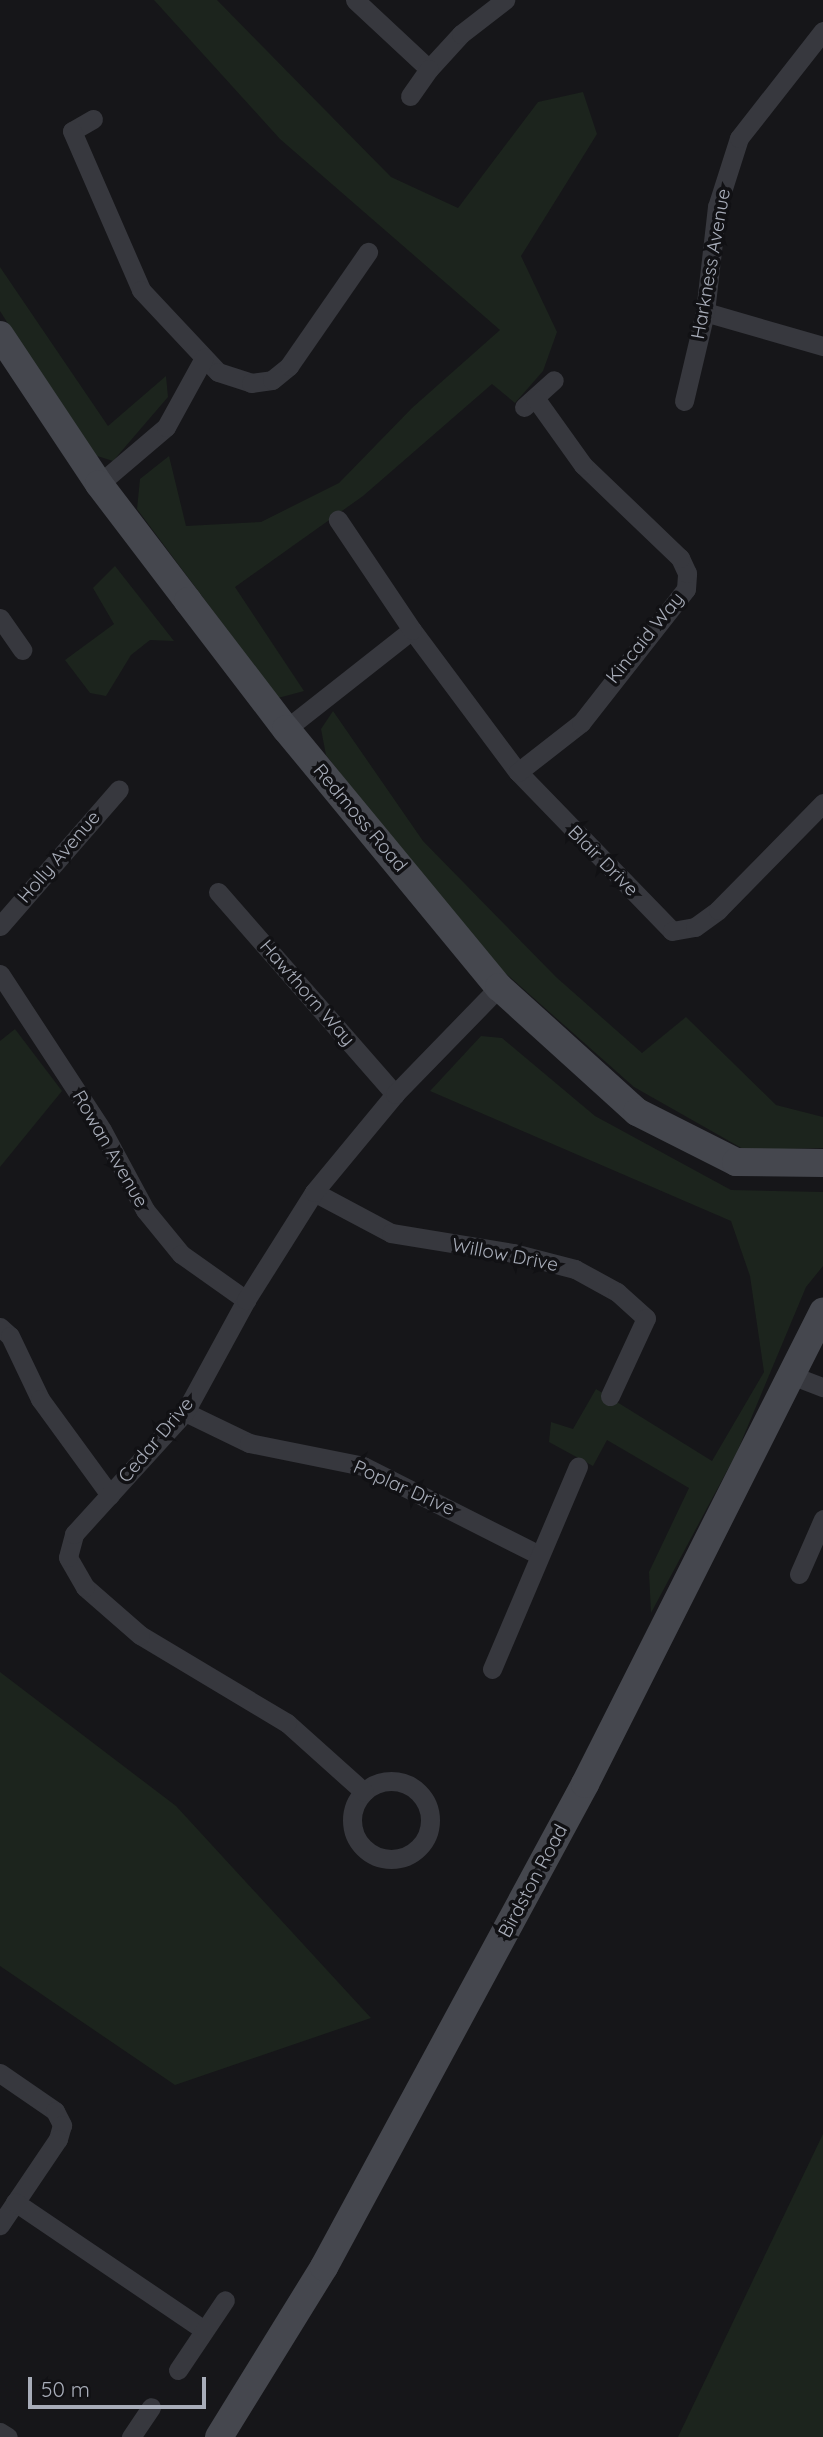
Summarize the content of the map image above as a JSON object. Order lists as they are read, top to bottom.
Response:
{
  "streets": {
    "main road": ["Redmoss Road", "Birdston Road"],
    "street": [
      "Harkness Avenue",
      "Kincaid Way",
      "Holly Avenue",
      "Blair Drive",
      "Hawthorn Way",
      "Rowan Avenue",
      "Willow Drive",
      "Cedar Drive",
      "Poplar Drive"
    ]
  },
  "crossings": [
    ["Kincaid Way", "Blair Drive"],
    ["Redmoss Road", "Cedar Drive"],
    ["Hawthorn Way", "Cedar Drive"],
    ["Rowan Avenue", "Cedar Drive"],
    ["Willow Drive", "Cedar Drive"],
    ["Cedar Drive", "Poplar Drive"]
  ],
  "scale_bar": "50 m"
}
